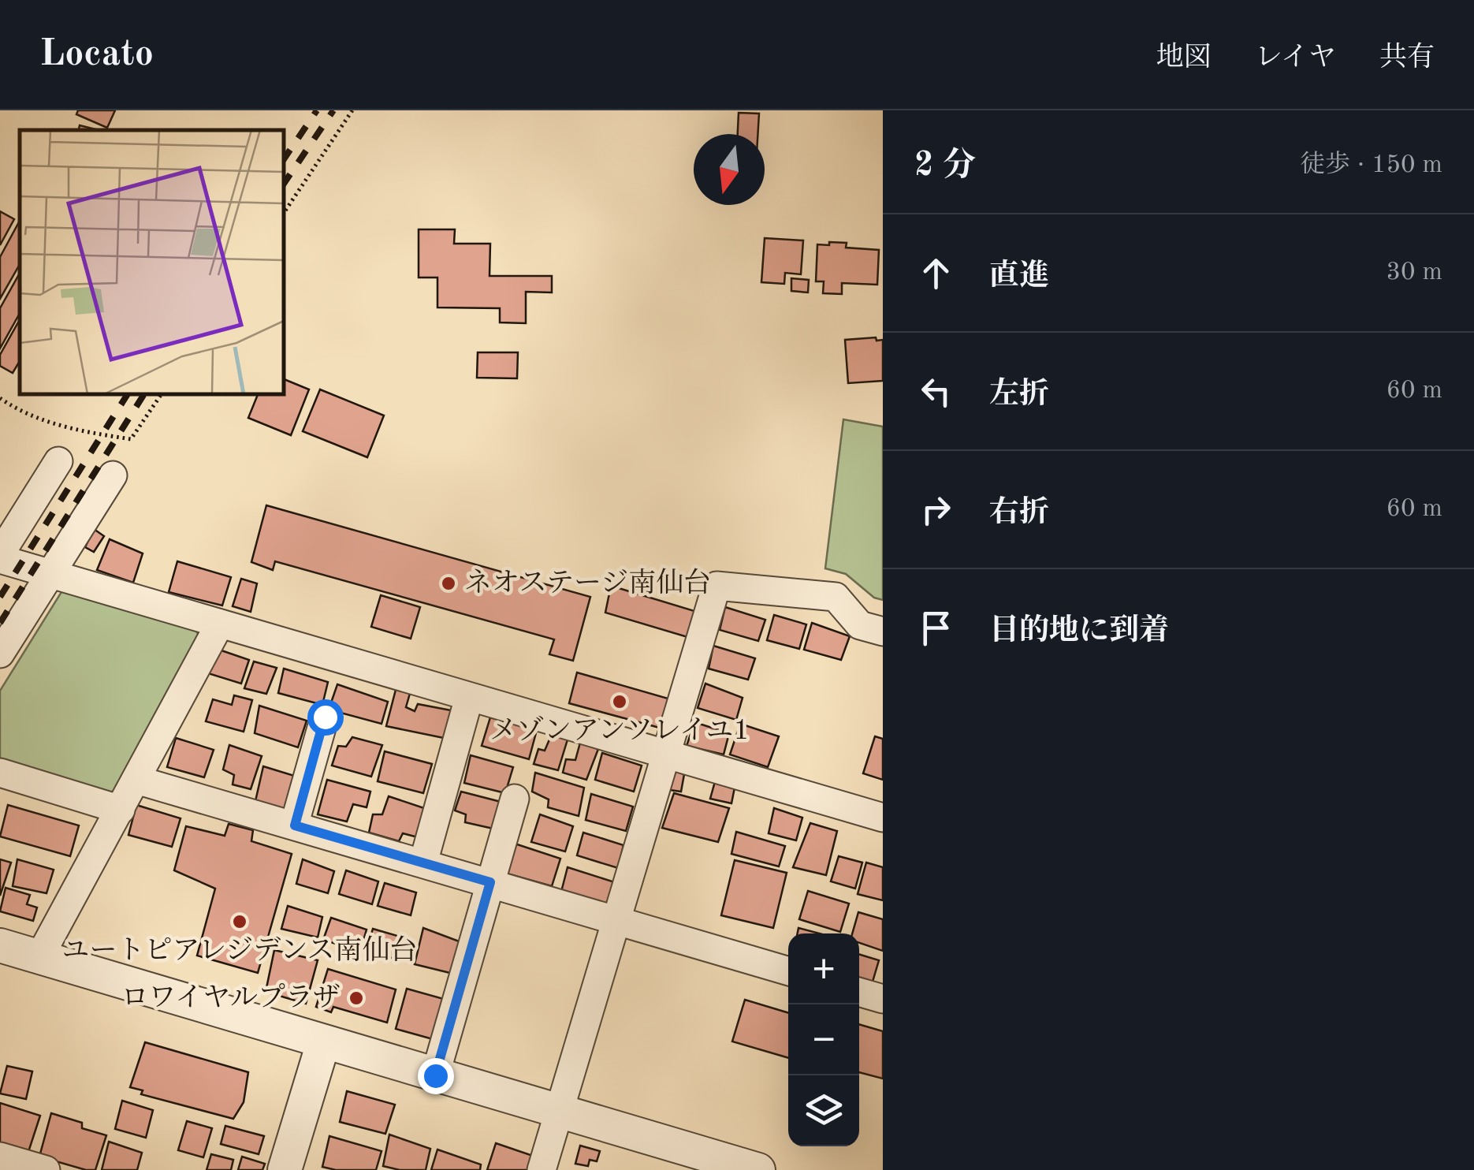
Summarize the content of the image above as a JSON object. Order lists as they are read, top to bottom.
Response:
{
  "places": [
    "ネオステージ南仙台",
    "メゾンアンソレイユ1",
    "ユートピアレジデンス南仙台",
    "ロワイヤルプラザ"
  ],
  "north": "bottom",
  "page": {
    "header": "Locato",
    "nav": ["地図", "レイヤ", "共有"],
    "heading": ["2 分", "徒歩 · 150 m"],
    "list": [
      ["直進", "30 m"],
      ["左折", "60 m"],
      ["右折", "60 m"],
      "目的地に到着"
    ],
    "map_buttons": ["+", "−"]
  }
}
